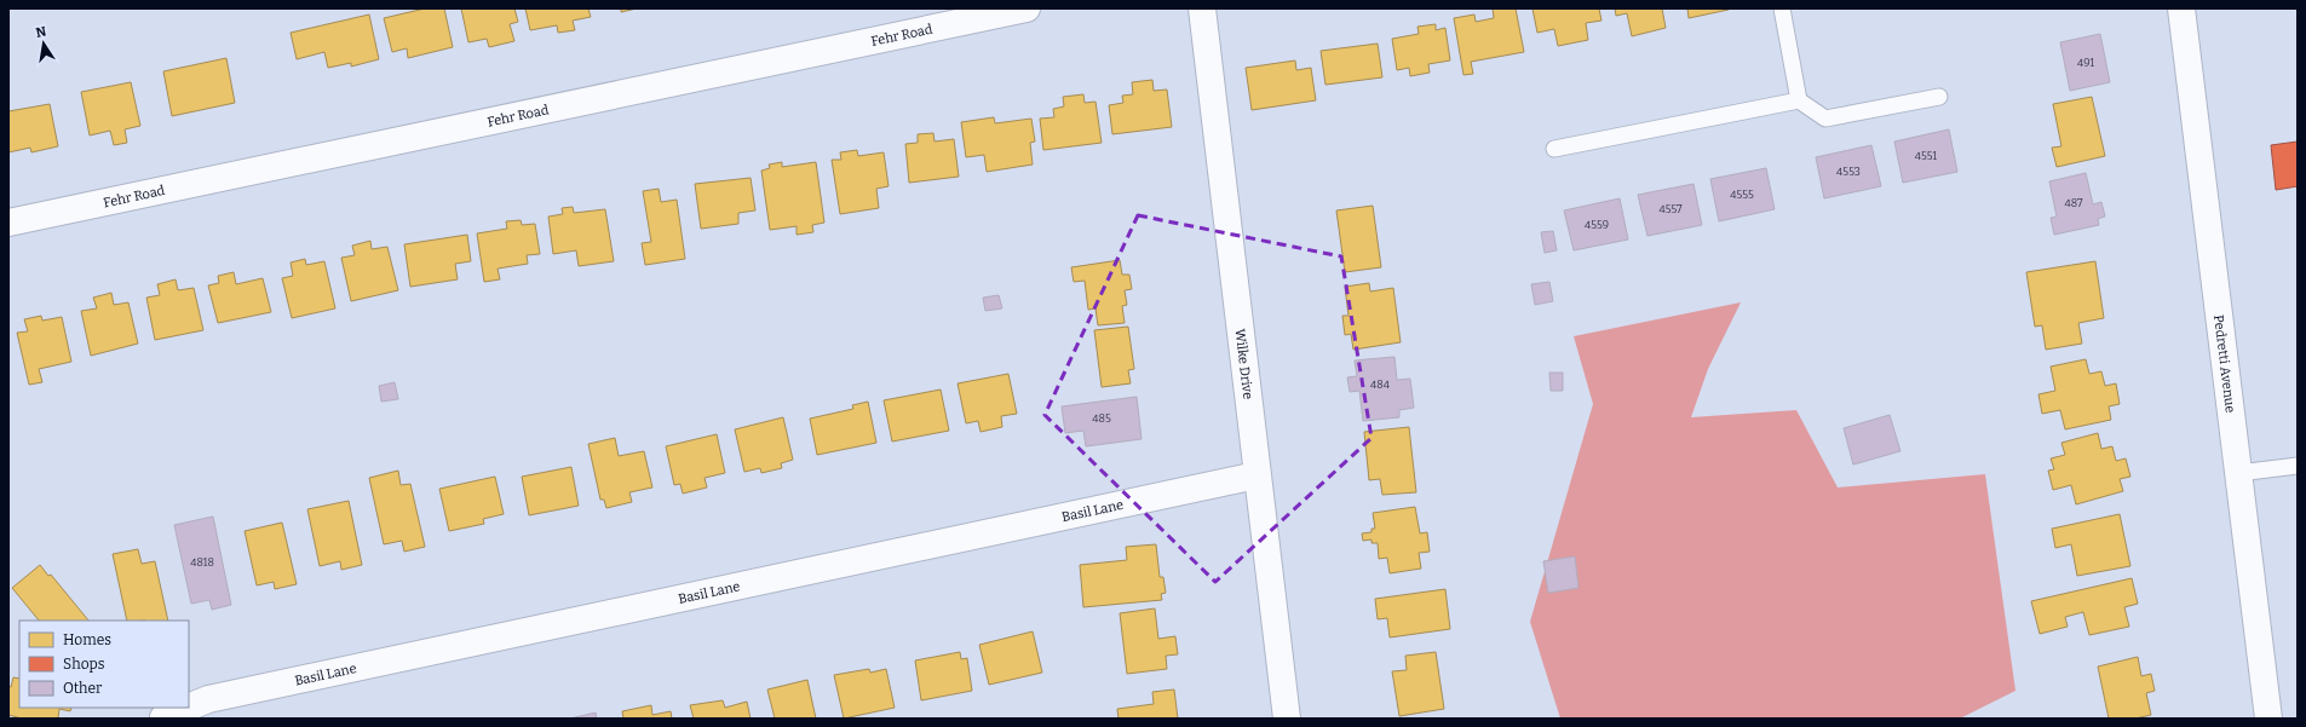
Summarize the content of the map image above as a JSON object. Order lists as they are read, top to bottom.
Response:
{
  "streets": {
    "street": [
      "Fehr Road",
      "Pedretti Avenue",
      "Wilke Drive",
      "Basil Lane"
    ]
  },
  "crossings": [
    ["Wilke Drive", "Basil Lane"]
  ],
  "house_numbers": [
    "491",
    "4551",
    "4553",
    "4555",
    "487",
    "4557",
    "4559",
    "484",
    "485",
    "4818"
  ],
  "legend": ["Homes", "Shops", "Other"],
  "north": "top"
}
